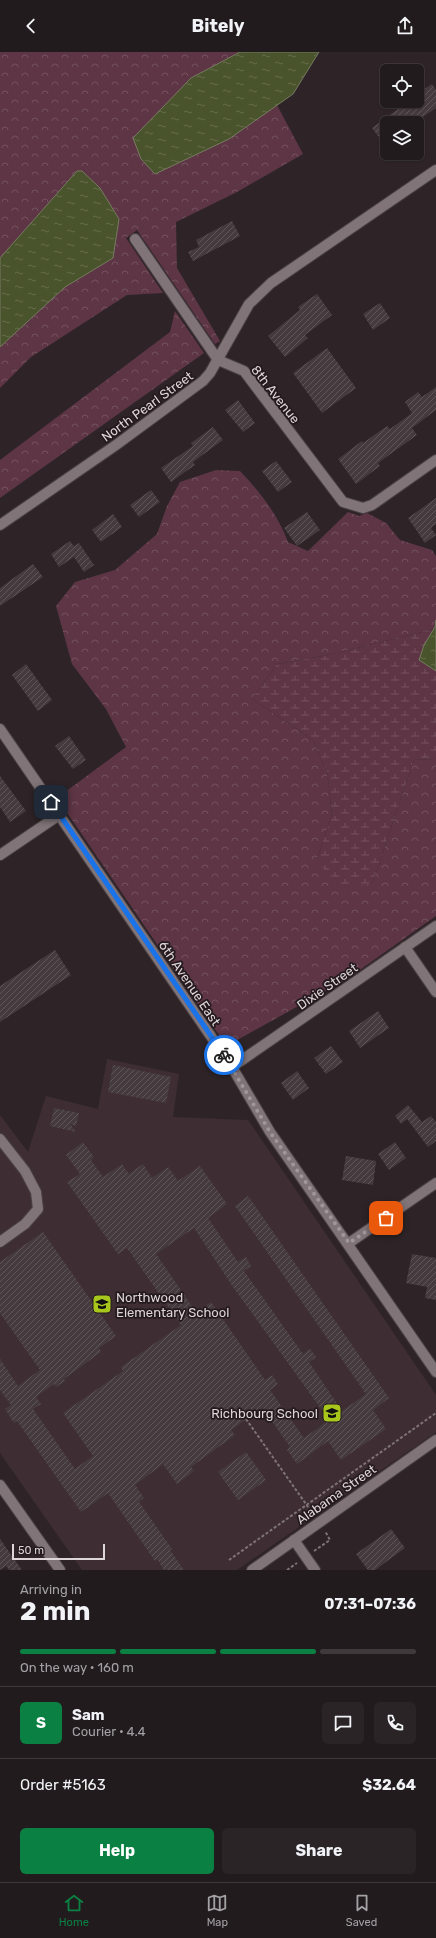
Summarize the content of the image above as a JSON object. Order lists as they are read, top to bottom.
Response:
{
  "streets": {
    "street": [
      "8th Avenue",
      "North Pearl Street",
      "6th Avenue East",
      "Dixie Street",
      "Alabama Street"
    ]
  },
  "crossings": [
    ["8th Avenue", "North Pearl Street"],
    ["6th Avenue East", "Dixie Street"]
  ],
  "places": {
    "school or university": ["Northwood Elementary School", "Richbourg School"]
  },
  "scale_bar": "50 m",
  "page": {
    "header": "Bitely",
    "scale": "50 m",
    "heading": ["2 min", "Arriving in", "07:31–07:36"],
    "panel": [
      "Sam",
      "Courier · 4.4",
      "Order #5163",
      "$32.64"
    ],
    "bar": "On the way · 160 m",
    "round": "S",
    "buttons": ["Help", "Share"],
    "tabs": ["Home", "Map", "Saved"]
  }
}
